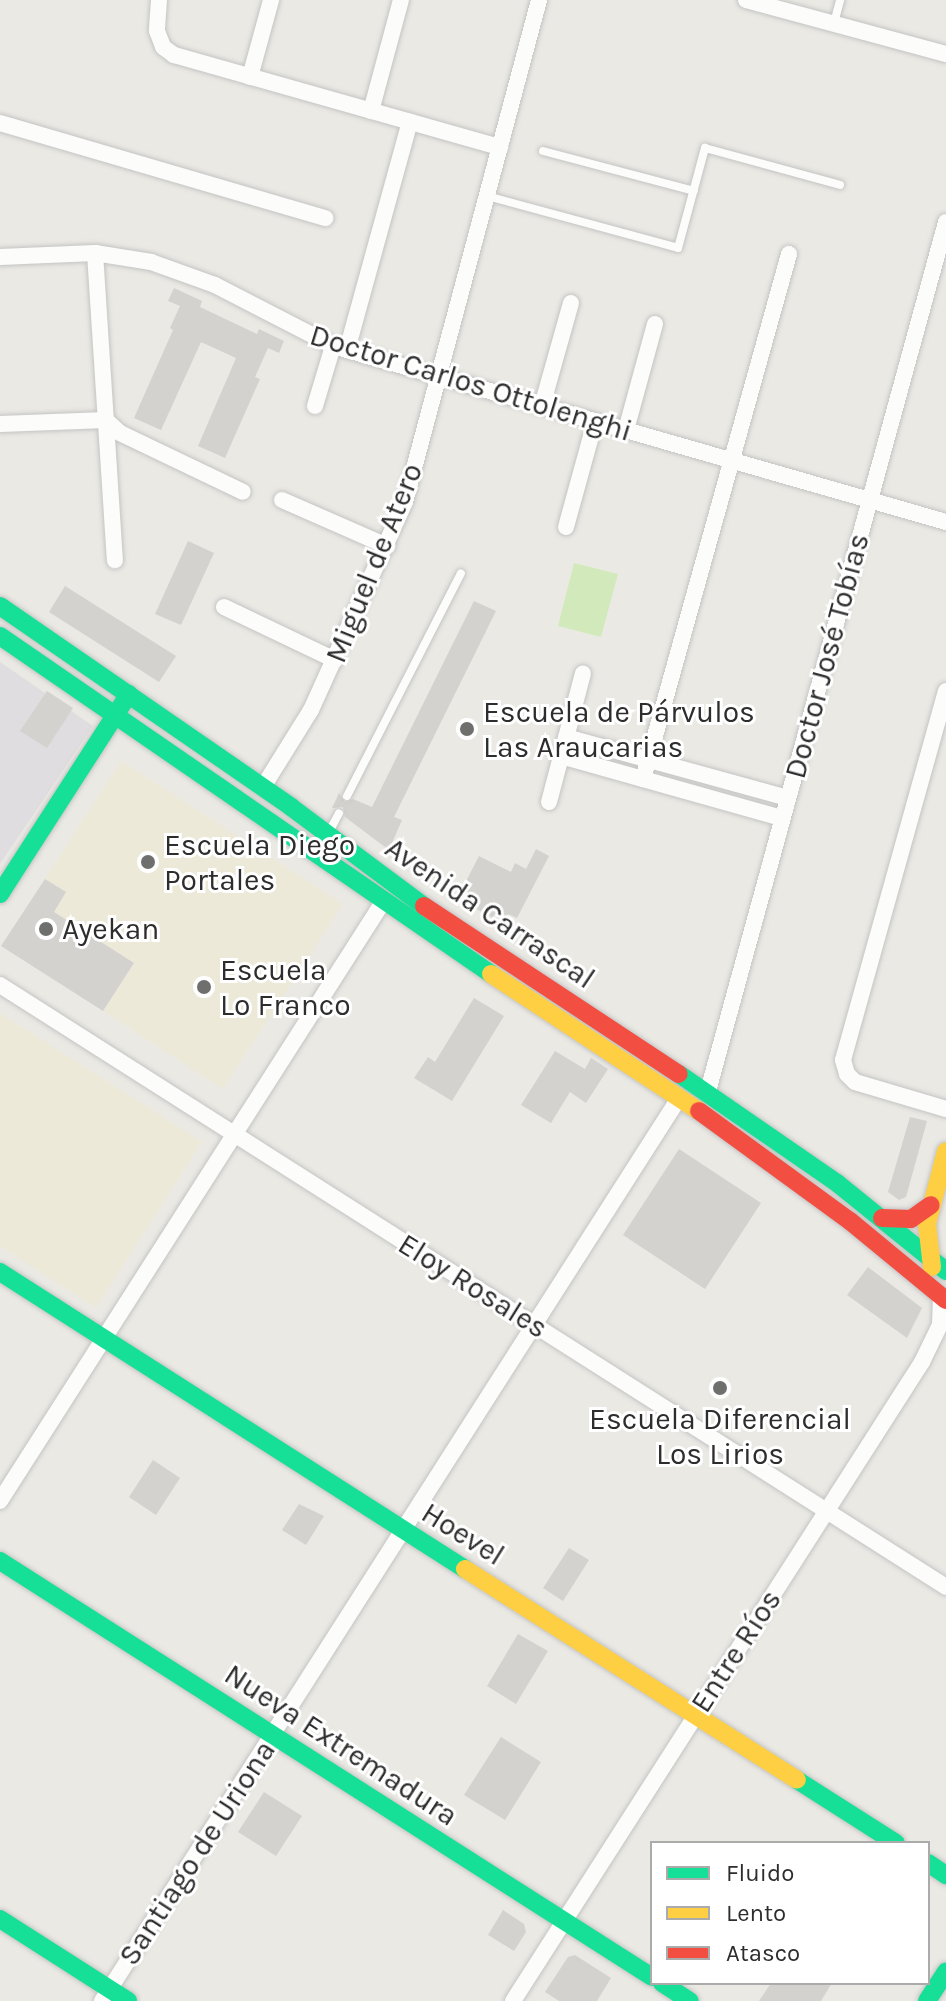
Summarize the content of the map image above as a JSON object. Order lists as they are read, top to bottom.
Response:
{
  "streets": {
    "main road": ["Avenida Carrascal", "Hoevel", "Nueva Extremadura"],
    "street": [
      "Doctor Carlos Ottolenghi",
      "Miguel de Atero",
      "Doctor José Tobías",
      "Eloy Rosales",
      "Entre Ríos",
      "Santiago de Uriona"
    ]
  },
  "crossings": [
    ["Doctor Carlos Ottolenghi", "Miguel de Atero"],
    ["Doctor Carlos Ottolenghi", "Doctor José Tobías"],
    ["Miguel de Atero", "Avenida Carrascal"],
    ["Doctor José Tobías", "Avenida Carrascal"],
    ["Avenida Carrascal", "Entre Ríos"],
    ["Avenida Carrascal", "Santiago de Uriona"],
    ["Eloy Rosales", "Entre Ríos"],
    ["Eloy Rosales", "Santiago de Uriona"],
    ["Hoevel", "Entre Ríos"],
    ["Hoevel", "Santiago de Uriona"],
    ["Entre Ríos", "Nueva Extremadura"],
    ["Nueva Extremadura", "Santiago de Uriona"]
  ],
  "places": [
    "Escuela de Párvulos Las Araucarias",
    "Escuela Diego Portales",
    "Ayekan",
    "Escuela Lo Franco",
    "Escuela Diferencial Los Lirios"
  ],
  "legend": ["Fluido", "Lento", "Atasco"]
}
